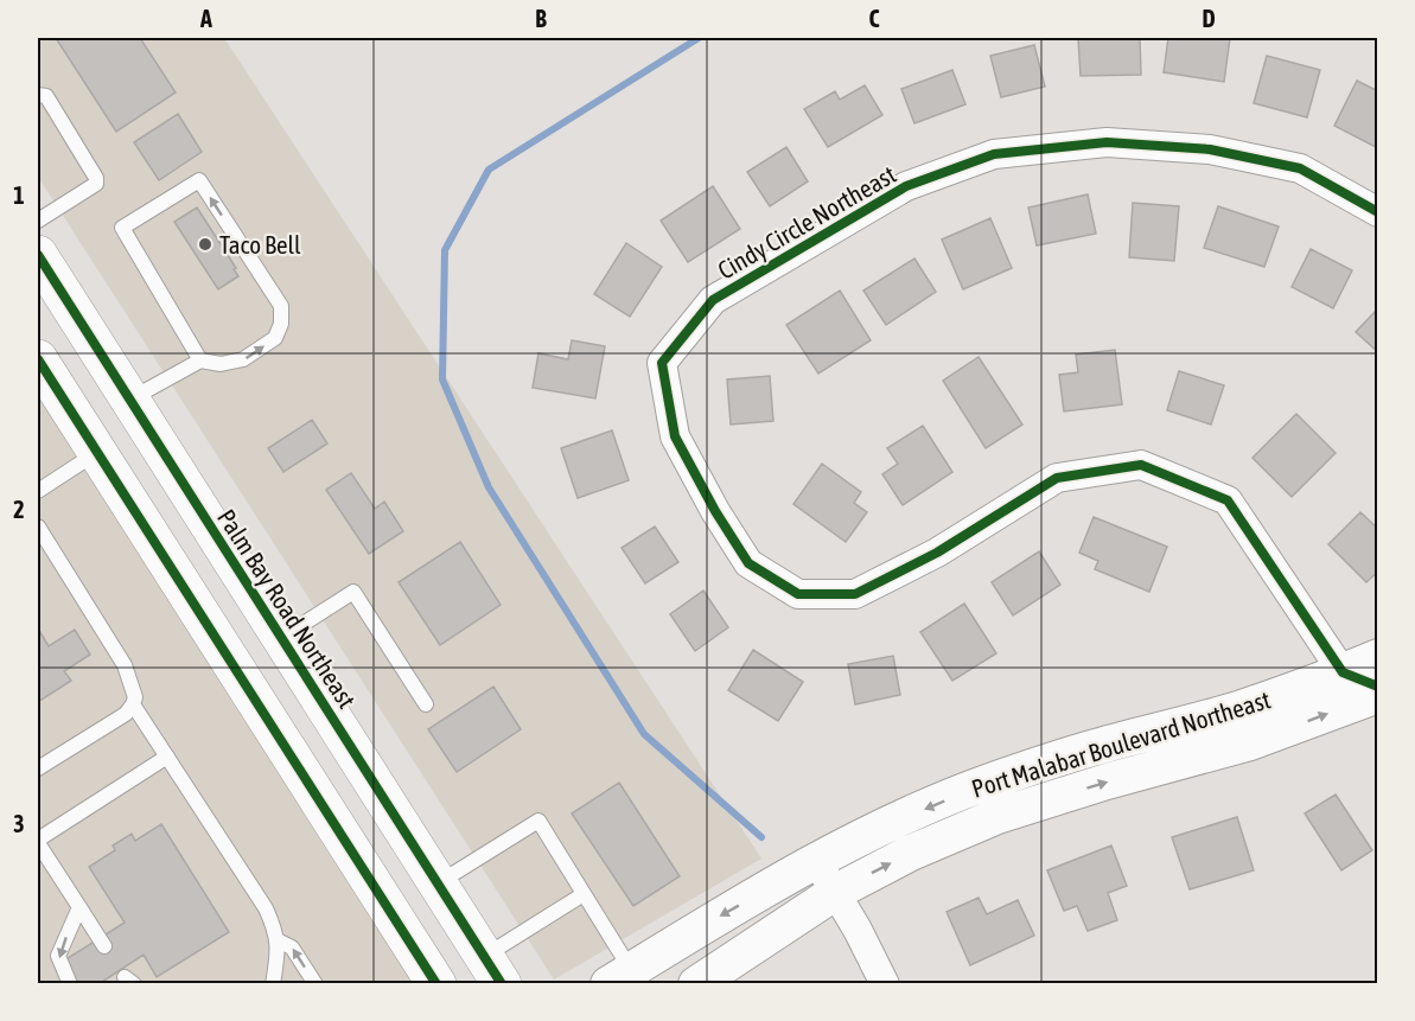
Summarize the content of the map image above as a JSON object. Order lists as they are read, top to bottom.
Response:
{
  "streets": {
    "main road": ["Palm Bay Road Northeast"],
    "street": ["Cindy Circle Northeast", "Port Malabar Boulevard Northeast"]
  },
  "crossings": [
    ["Cindy Circle Northeast", "Port Malabar Boulevard Northeast"]
  ],
  "places": ["Taco Bell"],
  "grid": {
    "columns": [
      "A",
      "B",
      "C",
      "D"
    ],
    "rows": ["1", "2", "3"]
  }
}
